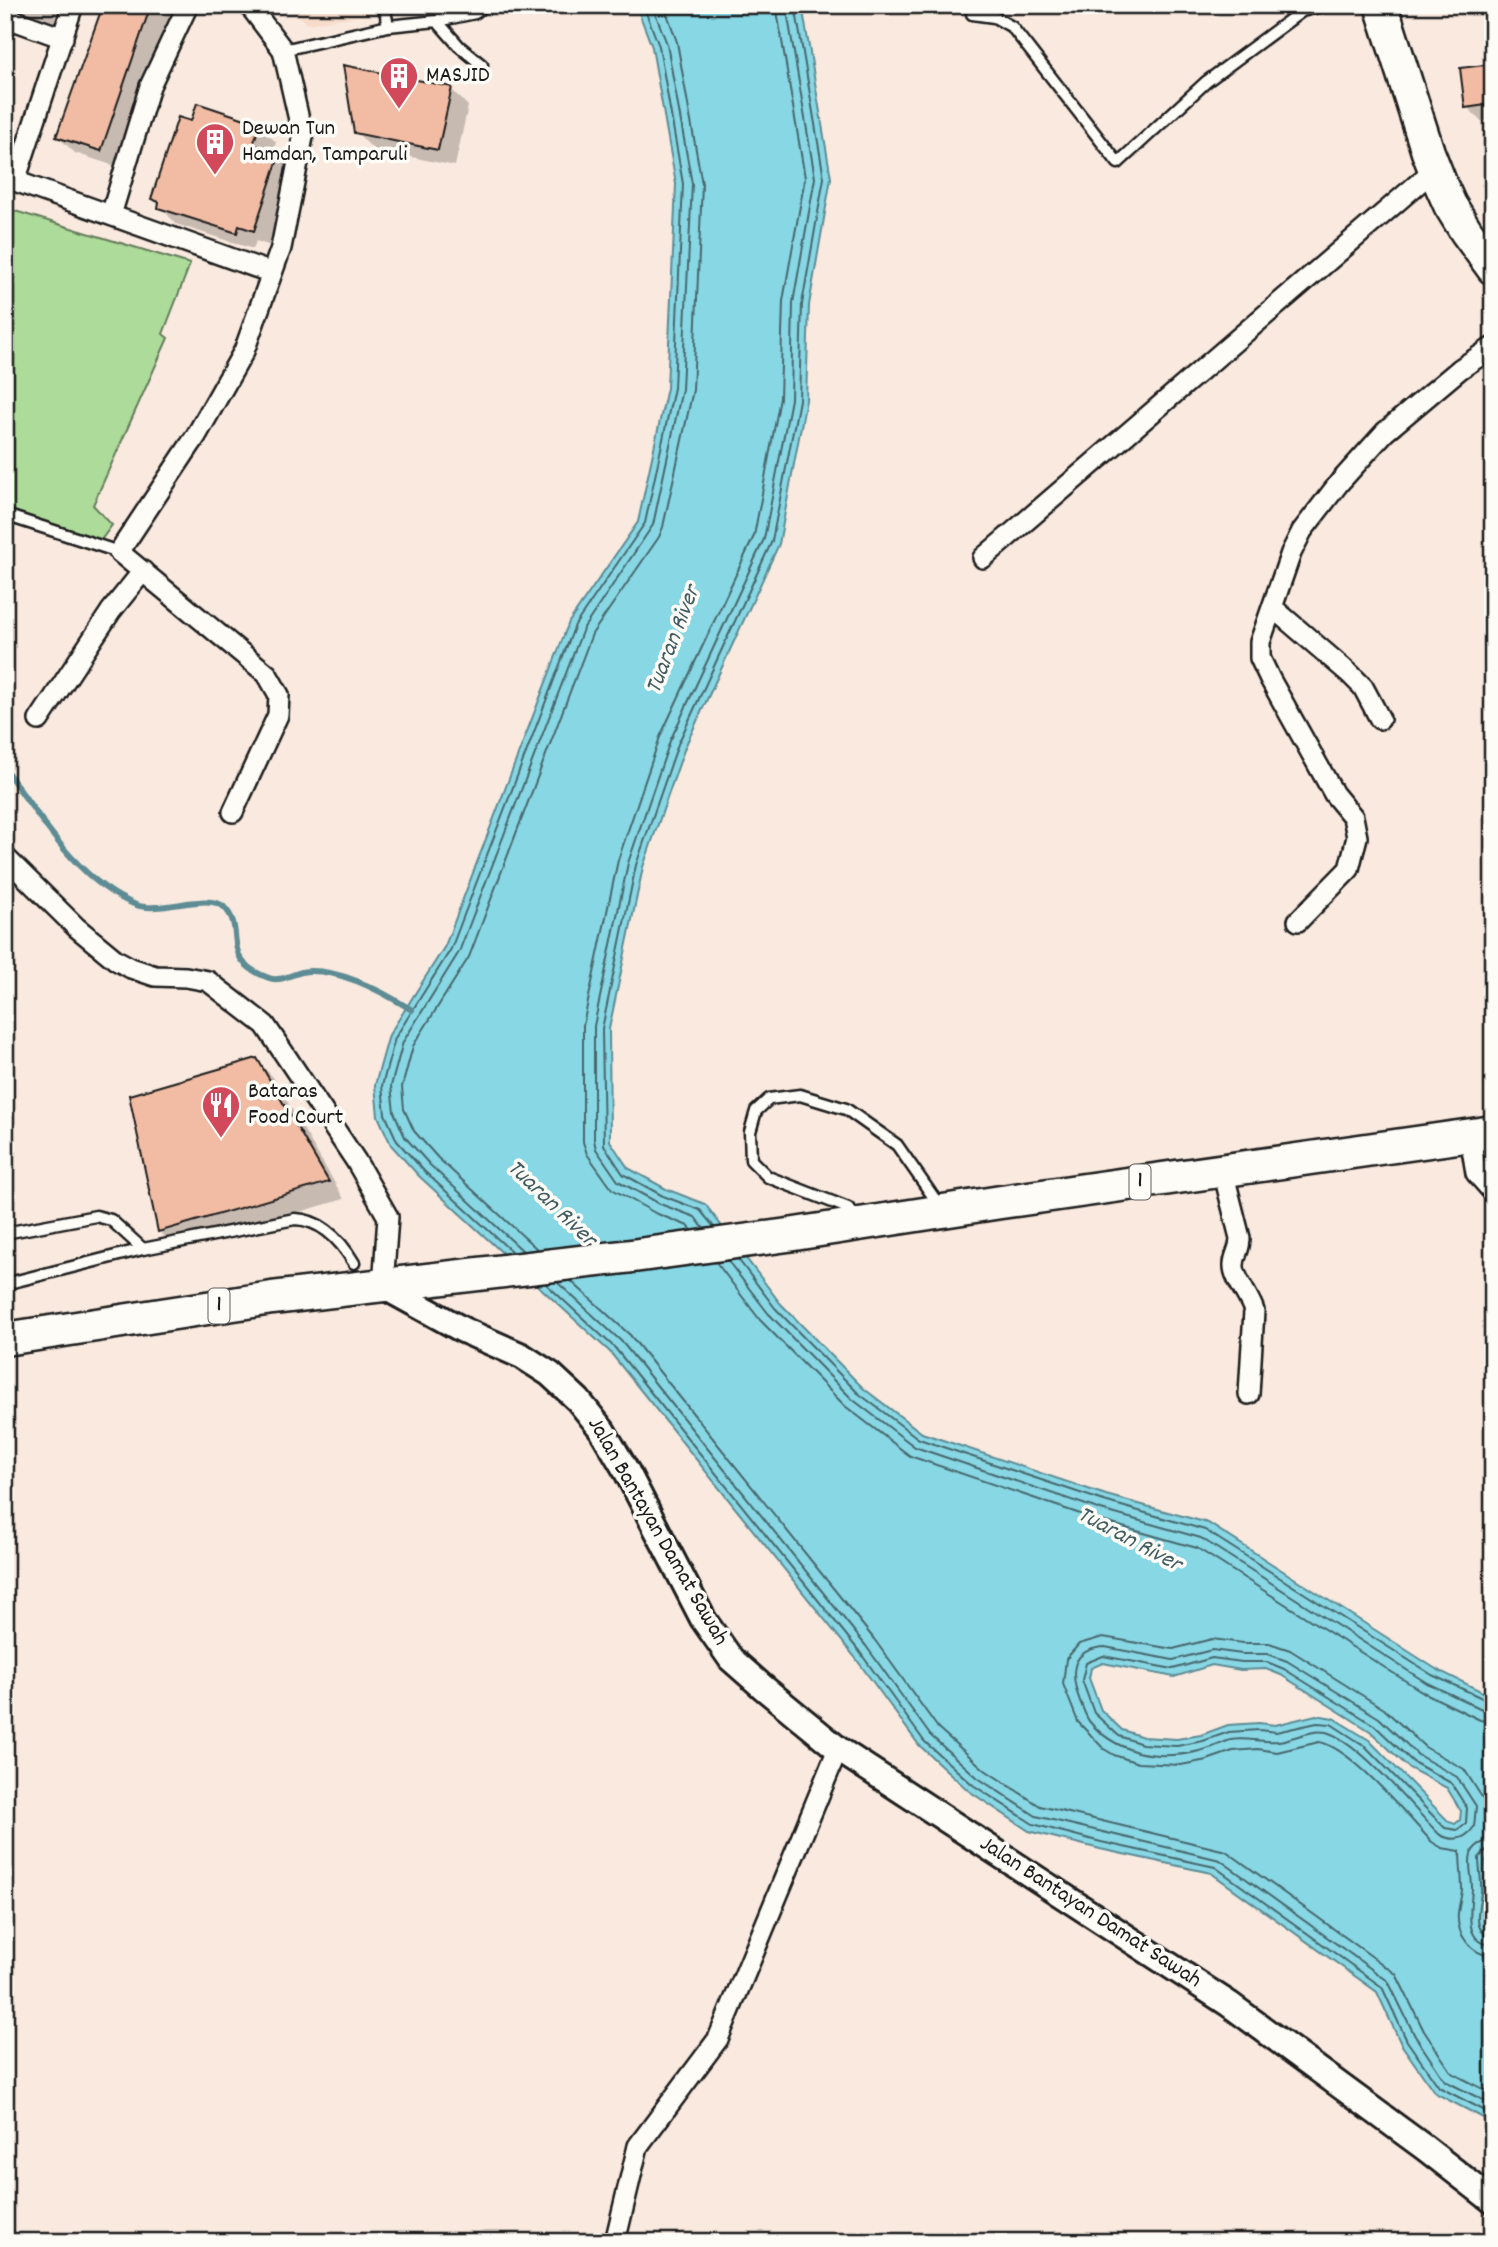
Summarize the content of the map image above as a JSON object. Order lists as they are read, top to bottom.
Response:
{
  "streets": {
    "highway": ["1"],
    "street": ["Jalan Bantayan Damat Sawah"]
  },
  "crossings": [
    ["1", "Jalan Bantayan Damat Sawah"]
  ],
  "water": ["Tuaran River"],
  "places": {
    "building": ["MASJID", "Dewan Tun Hamdan, Tamparuli"],
    "restaurant": ["Bataras Food Court"]
  }
}
